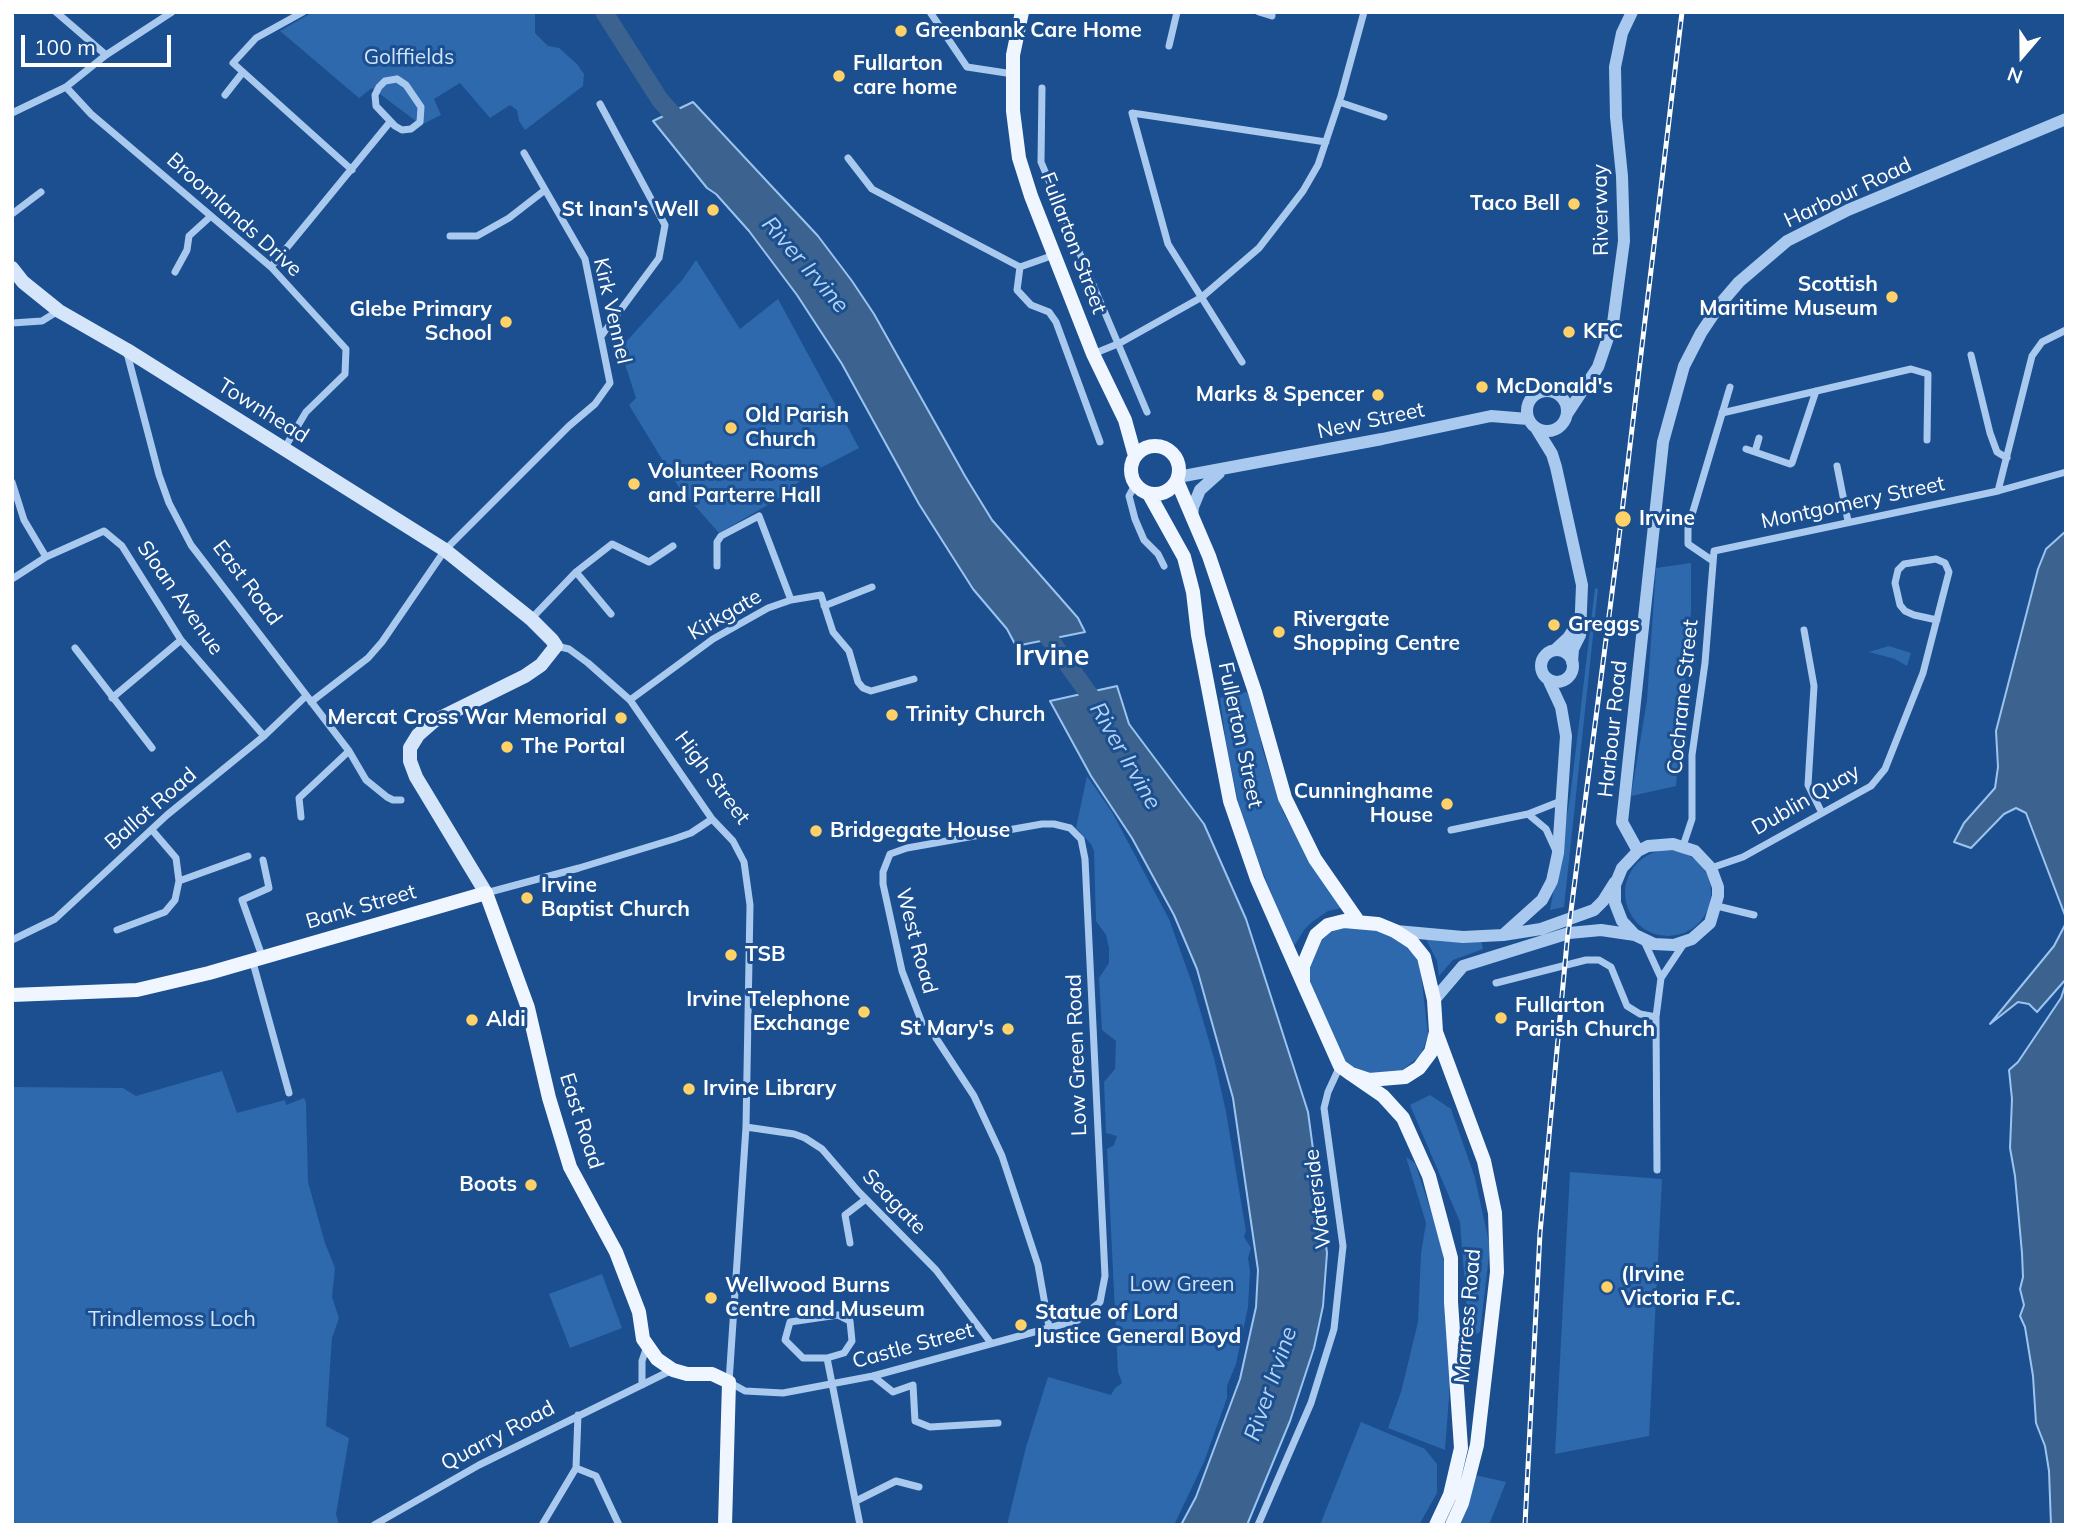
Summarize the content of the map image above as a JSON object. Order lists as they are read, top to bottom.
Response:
{
  "streets": {
    "main road": [
      "Fullarton Street",
      "Townhead",
      "East Road",
      "Fullerton Street",
      "High Street",
      "Bank Street",
      "Marress Road"
    ],
    "street": [
      "Harbour Road",
      "Riverway",
      "Broomlands Drive",
      "Kirk Vennel",
      "New Street",
      "Montgomery Street",
      "Sloan Avenue",
      "Kirkgate",
      "Cochrane Street",
      "Dublin Quay",
      "Ballot Road",
      "West Road",
      "Low Green Road",
      "Waterside",
      "Seagate",
      "Castle Street",
      "Quarry Road"
    ]
  },
  "crossings": [
    ["Harbour Road", "Cochrane Street"],
    ["Harbour Road", "Dublin Quay"],
    ["Riverway", "New Street"],
    ["Broomlands Drive", "Townhead"],
    ["Fullarton Street", "New Street"],
    ["Fullarton Street", "Fullerton Street"],
    ["Kirk Vennel", "Townhead"],
    ["Kirk Vennel", "East Road"],
    ["Kirk Vennel", "High Street"],
    ["Kirk Vennel", "Ballot Road"],
    ["Townhead", "East Road"],
    ["Townhead", "High Street"],
    ["New Street", "Fullerton Street"],
    ["Montgomery Street", "Cochrane Street"],
    ["East Road", "Ballot Road"],
    ["East Road", "Bank Street"],
    ["Sloan Avenue", "Ballot Road"],
    ["Kirkgate", "High Street"],
    ["Cochrane Street", "Dublin Quay"],
    ["Fullerton Street", "Waterside"],
    ["Fullerton Street", "Marress Road"],
    ["High Street", "Bank Street"],
    ["High Street", "Seagate"],
    ["High Street", "Castle Street"],
    ["West Road", "Low Green Road"],
    ["Low Green Road", "Castle Street"],
    ["Waterside", "Marress Road"],
    ["Seagate", "Castle Street"]
  ],
  "districts": ["Irvine"],
  "water": ["River Irvine"],
  "parks": ["Golffields", "Low Green", "Trindlemoss Loch"],
  "places": [
    "Greenbank Care Home",
    "Fullarton care home",
    "Taco Bell",
    "St Inan's Well",
    "Scottish Maritime Museum",
    "Glebe Primary School",
    "KFC",
    "McDonald's",
    "Marks & Spencer",
    "Old Parish Church",
    "Volunteer Rooms and Parterre Hall",
    "Irvine",
    "Greggs",
    "Rivergate Shopping Centre",
    "Trinity Church",
    "Mercat Cross War Memorial",
    "The Portal",
    "Cunninghame House",
    "Bridgegate House",
    "Irvine Baptist Church",
    "TSB",
    "Irvine Telephone Exchange",
    "Fullarton Parish Church",
    "Aldi",
    "St Mary's",
    "Irvine Library",
    "Boots",
    "(Irvine Victoria F.C.",
    "Wellwood Burns Centre and Museum",
    "Statue of Lord Justice General Boyd"
  ],
  "scale_bar": "100 m",
  "north": "bottom"
}
